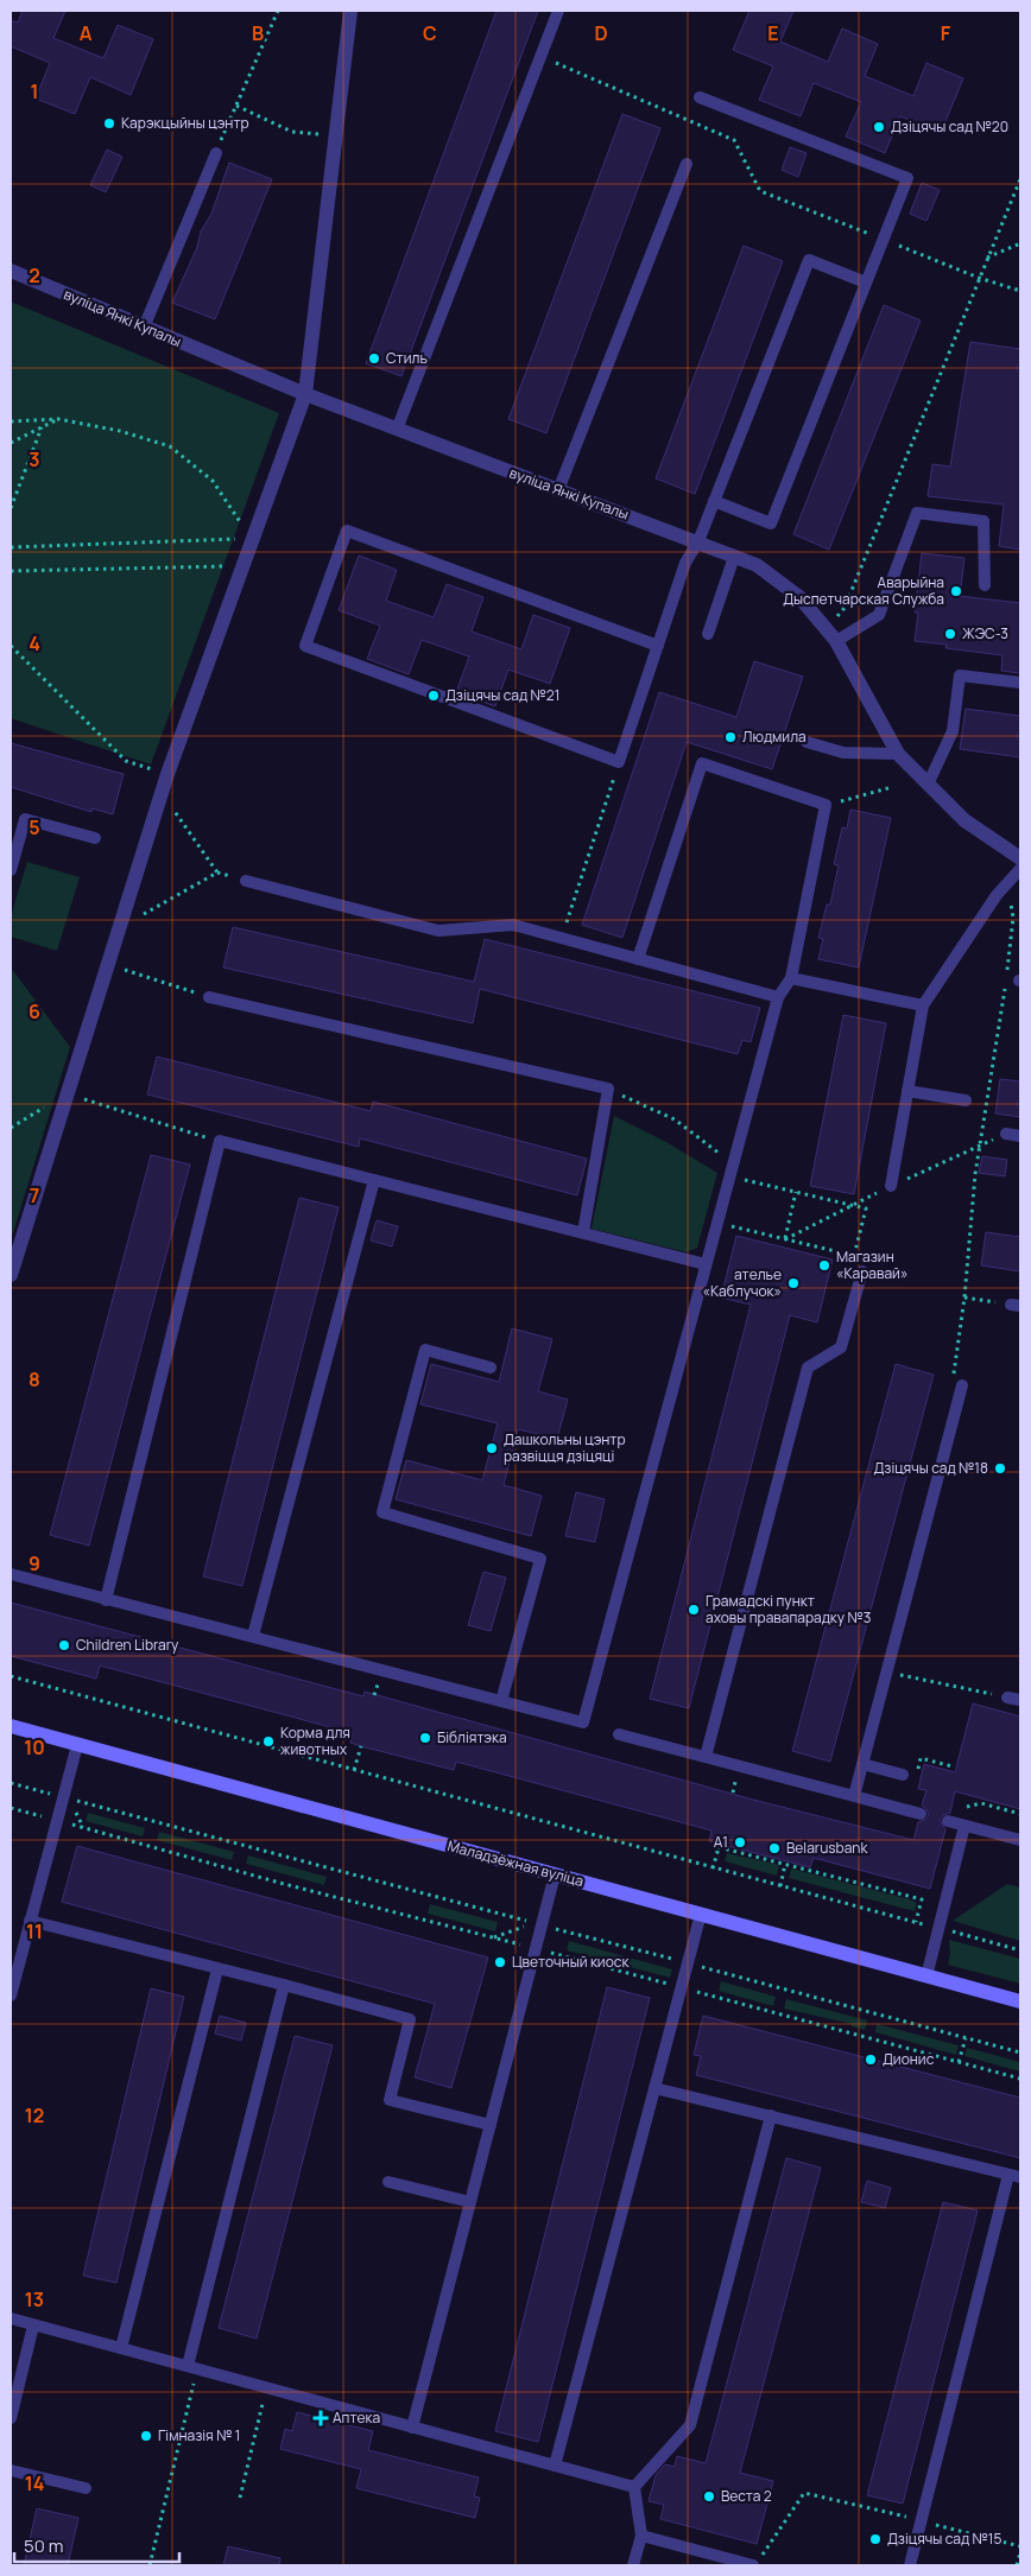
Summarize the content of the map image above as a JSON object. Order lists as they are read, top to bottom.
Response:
{
  "streets": {
    "main road": ["Маладзёжная вуліца"],
    "street": ["вуліца Янкі Купалы"]
  },
  "places": {
    "other": [
      "Карэкцыйны цэнтр",
      "Дзіцячы сад №20",
      "Стиль",
      "Аварыйна Дыспетчарская Служба",
      "ЖЭС-3",
      "Дзіцячы сад №21",
      "Людмила",
      "Магазин «Каравай»",
      "ателье «Каблучок»",
      "Дашкольны цэнтр развіцця дзіцяці",
      "Дзіцячы сад №18",
      "Грамадскі пункт аховы правапарадку №3",
      "Children Library",
      "Бібліятэка",
      "Корма для животных",
      "A1",
      "Belarusbank",
      "Цветочный киоск",
      "Дионис",
      "Гімназія № 1",
      "Веста 2",
      "Дзіцячы сад №15"
    ],
    "health": ["Аптека"]
  },
  "scale_bar": "50 m",
  "grid": {
    "columns": [
      "A",
      "B",
      "C",
      "D",
      "E",
      "F"
    ],
    "rows": [
      "1",
      "2",
      "3",
      "4",
      "5",
      "6",
      "7",
      "8",
      "9",
      "10",
      "11",
      "12",
      "13",
      "14"
    ]
  }
}
